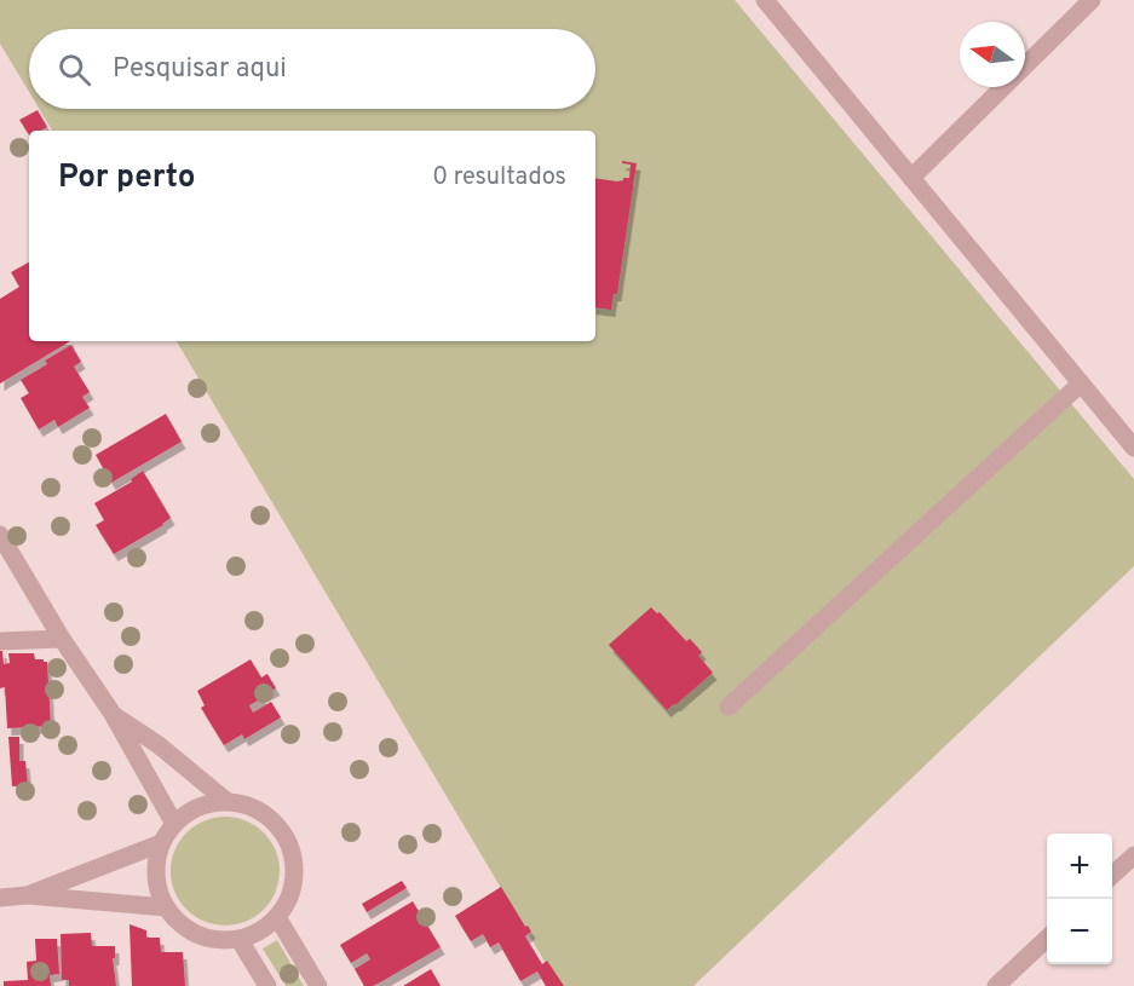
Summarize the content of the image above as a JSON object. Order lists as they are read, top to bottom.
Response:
{
  "north": "left",
  "page": {
    "search": "Pesquisar aqui",
    "heading": ["Por perto", "0 resultados"],
    "map_buttons": ["+", "−"]
  }
}
